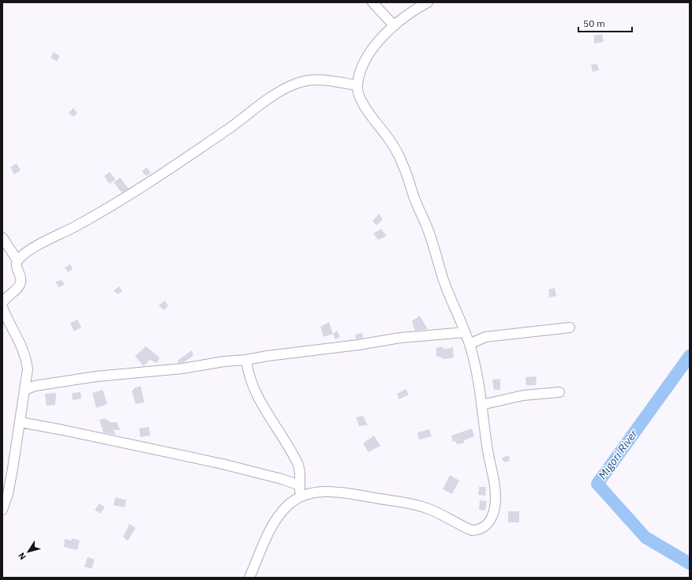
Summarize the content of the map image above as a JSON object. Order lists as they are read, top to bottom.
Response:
{
  "water": ["Migori River"],
  "scale_bar": "50 m",
  "north": "bottom left"
}
